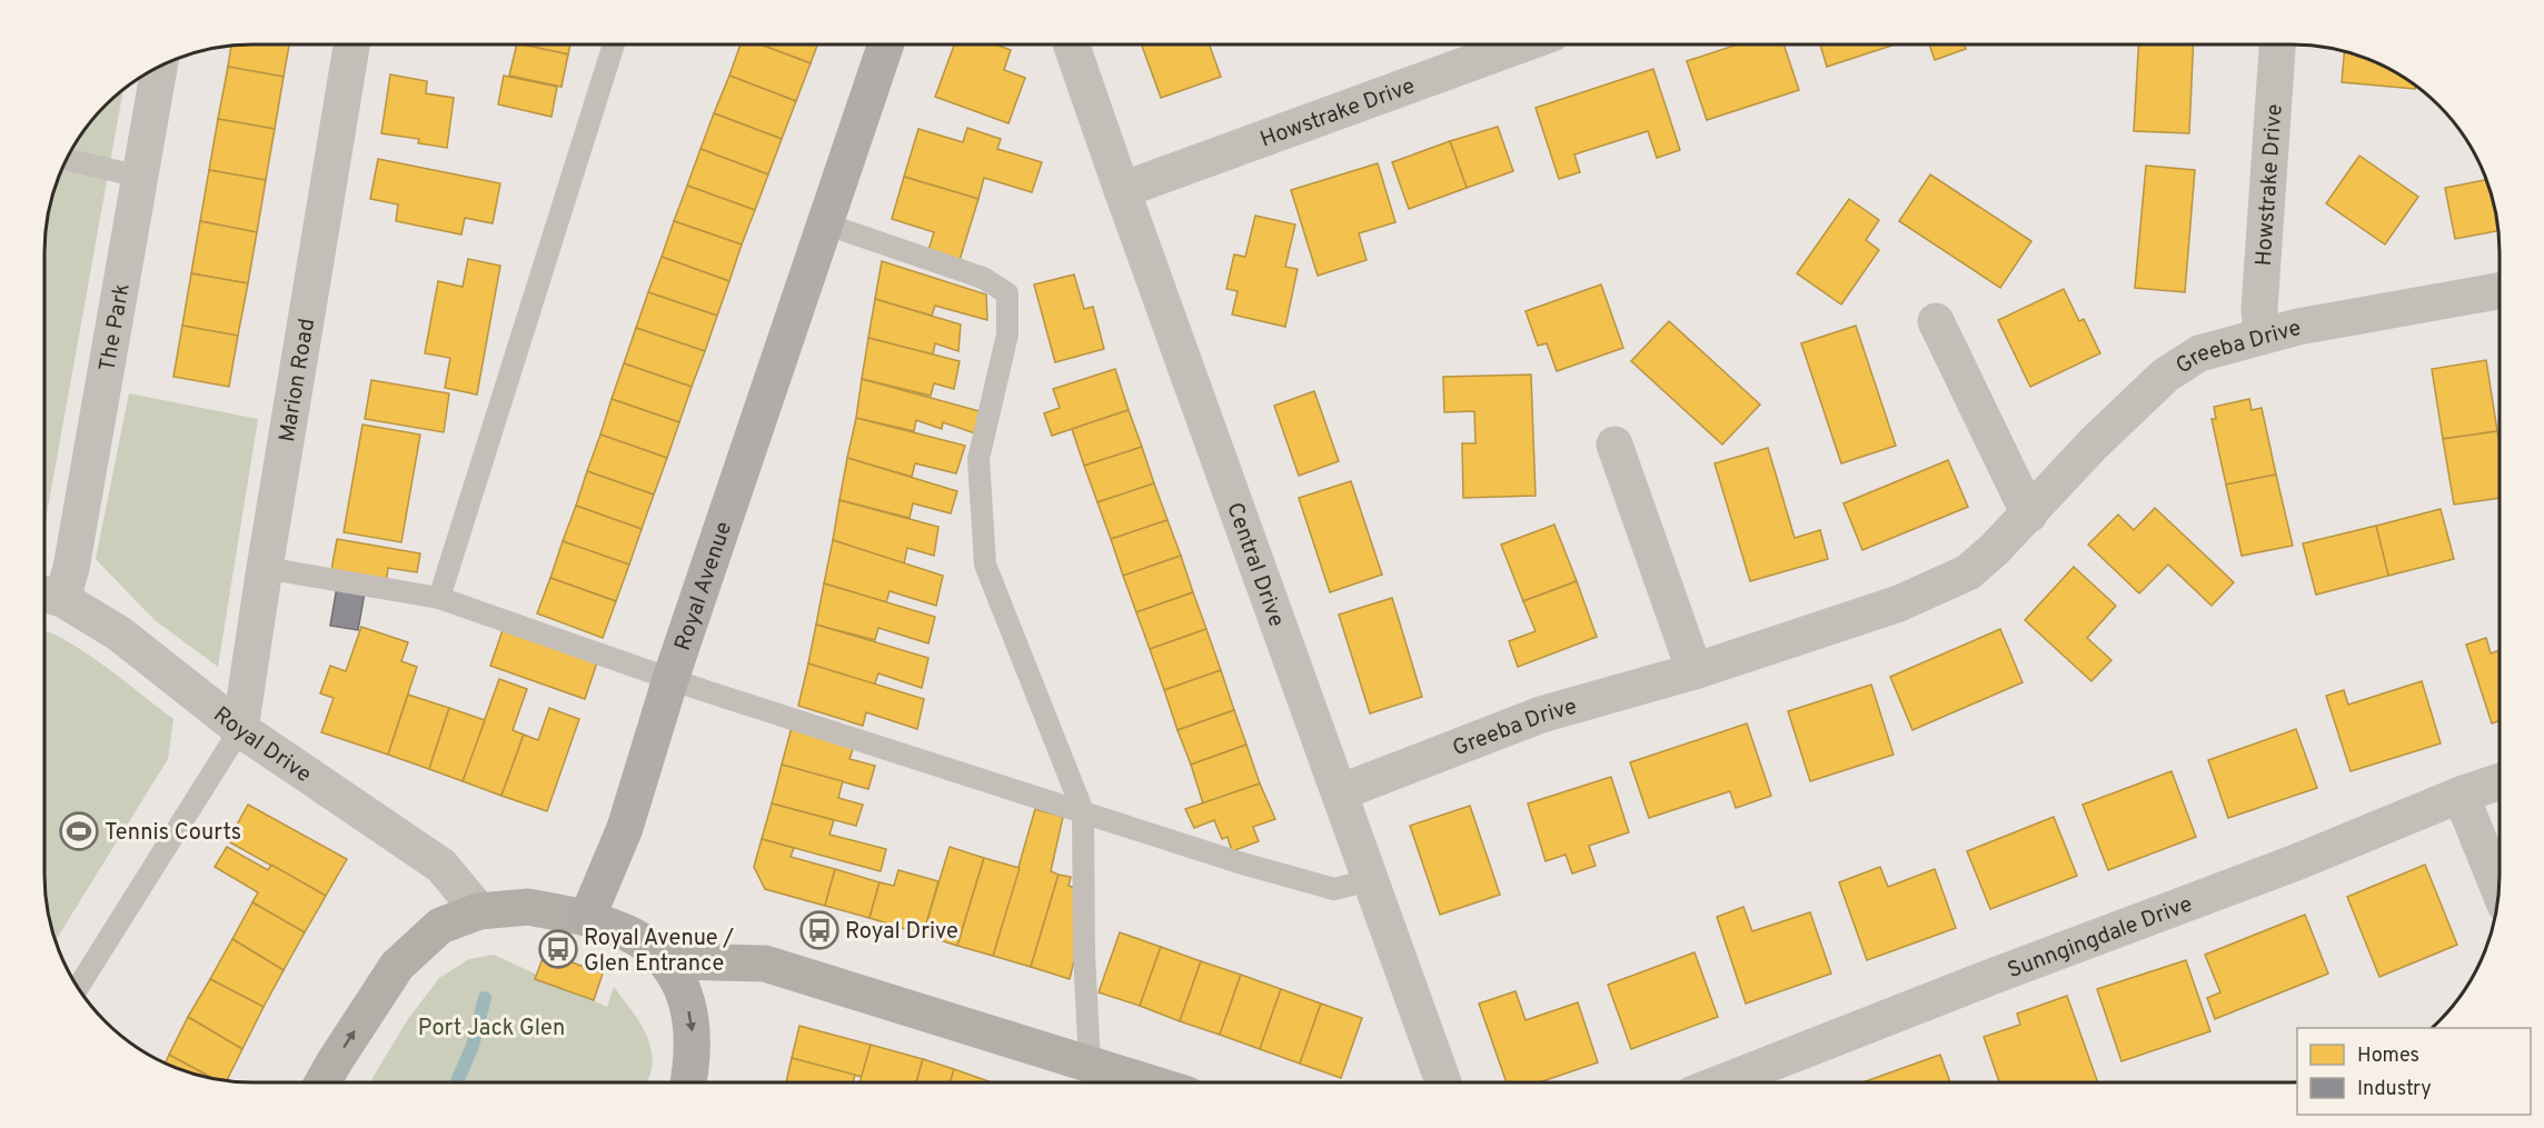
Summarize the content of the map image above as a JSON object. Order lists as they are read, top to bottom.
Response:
{
  "streets": {
    "main road": ["Royal Avenue"],
    "street": [
      "Howstrake Drive",
      "The Park",
      "Greeba Drive",
      "Marion Road",
      "Central Drive",
      "Royal Drive",
      "Sunngingdale Drive"
    ]
  },
  "crossings": [
    ["Howstrake Drive", "Greeba Drive"],
    ["Howstrake Drive", "Central Drive"],
    ["The Park", "Royal Drive"],
    ["Greeba Drive", "Central Drive"],
    ["Marion Road", "Royal Drive"]
  ],
  "parks": ["Port Jack Glen"],
  "places": {
    "sports": ["Tennis Courts"],
    "bus stop": ["Royal Drive", "Royal Avenue / Glen Entrance"]
  },
  "legend": ["Homes", "Industry"]
}
